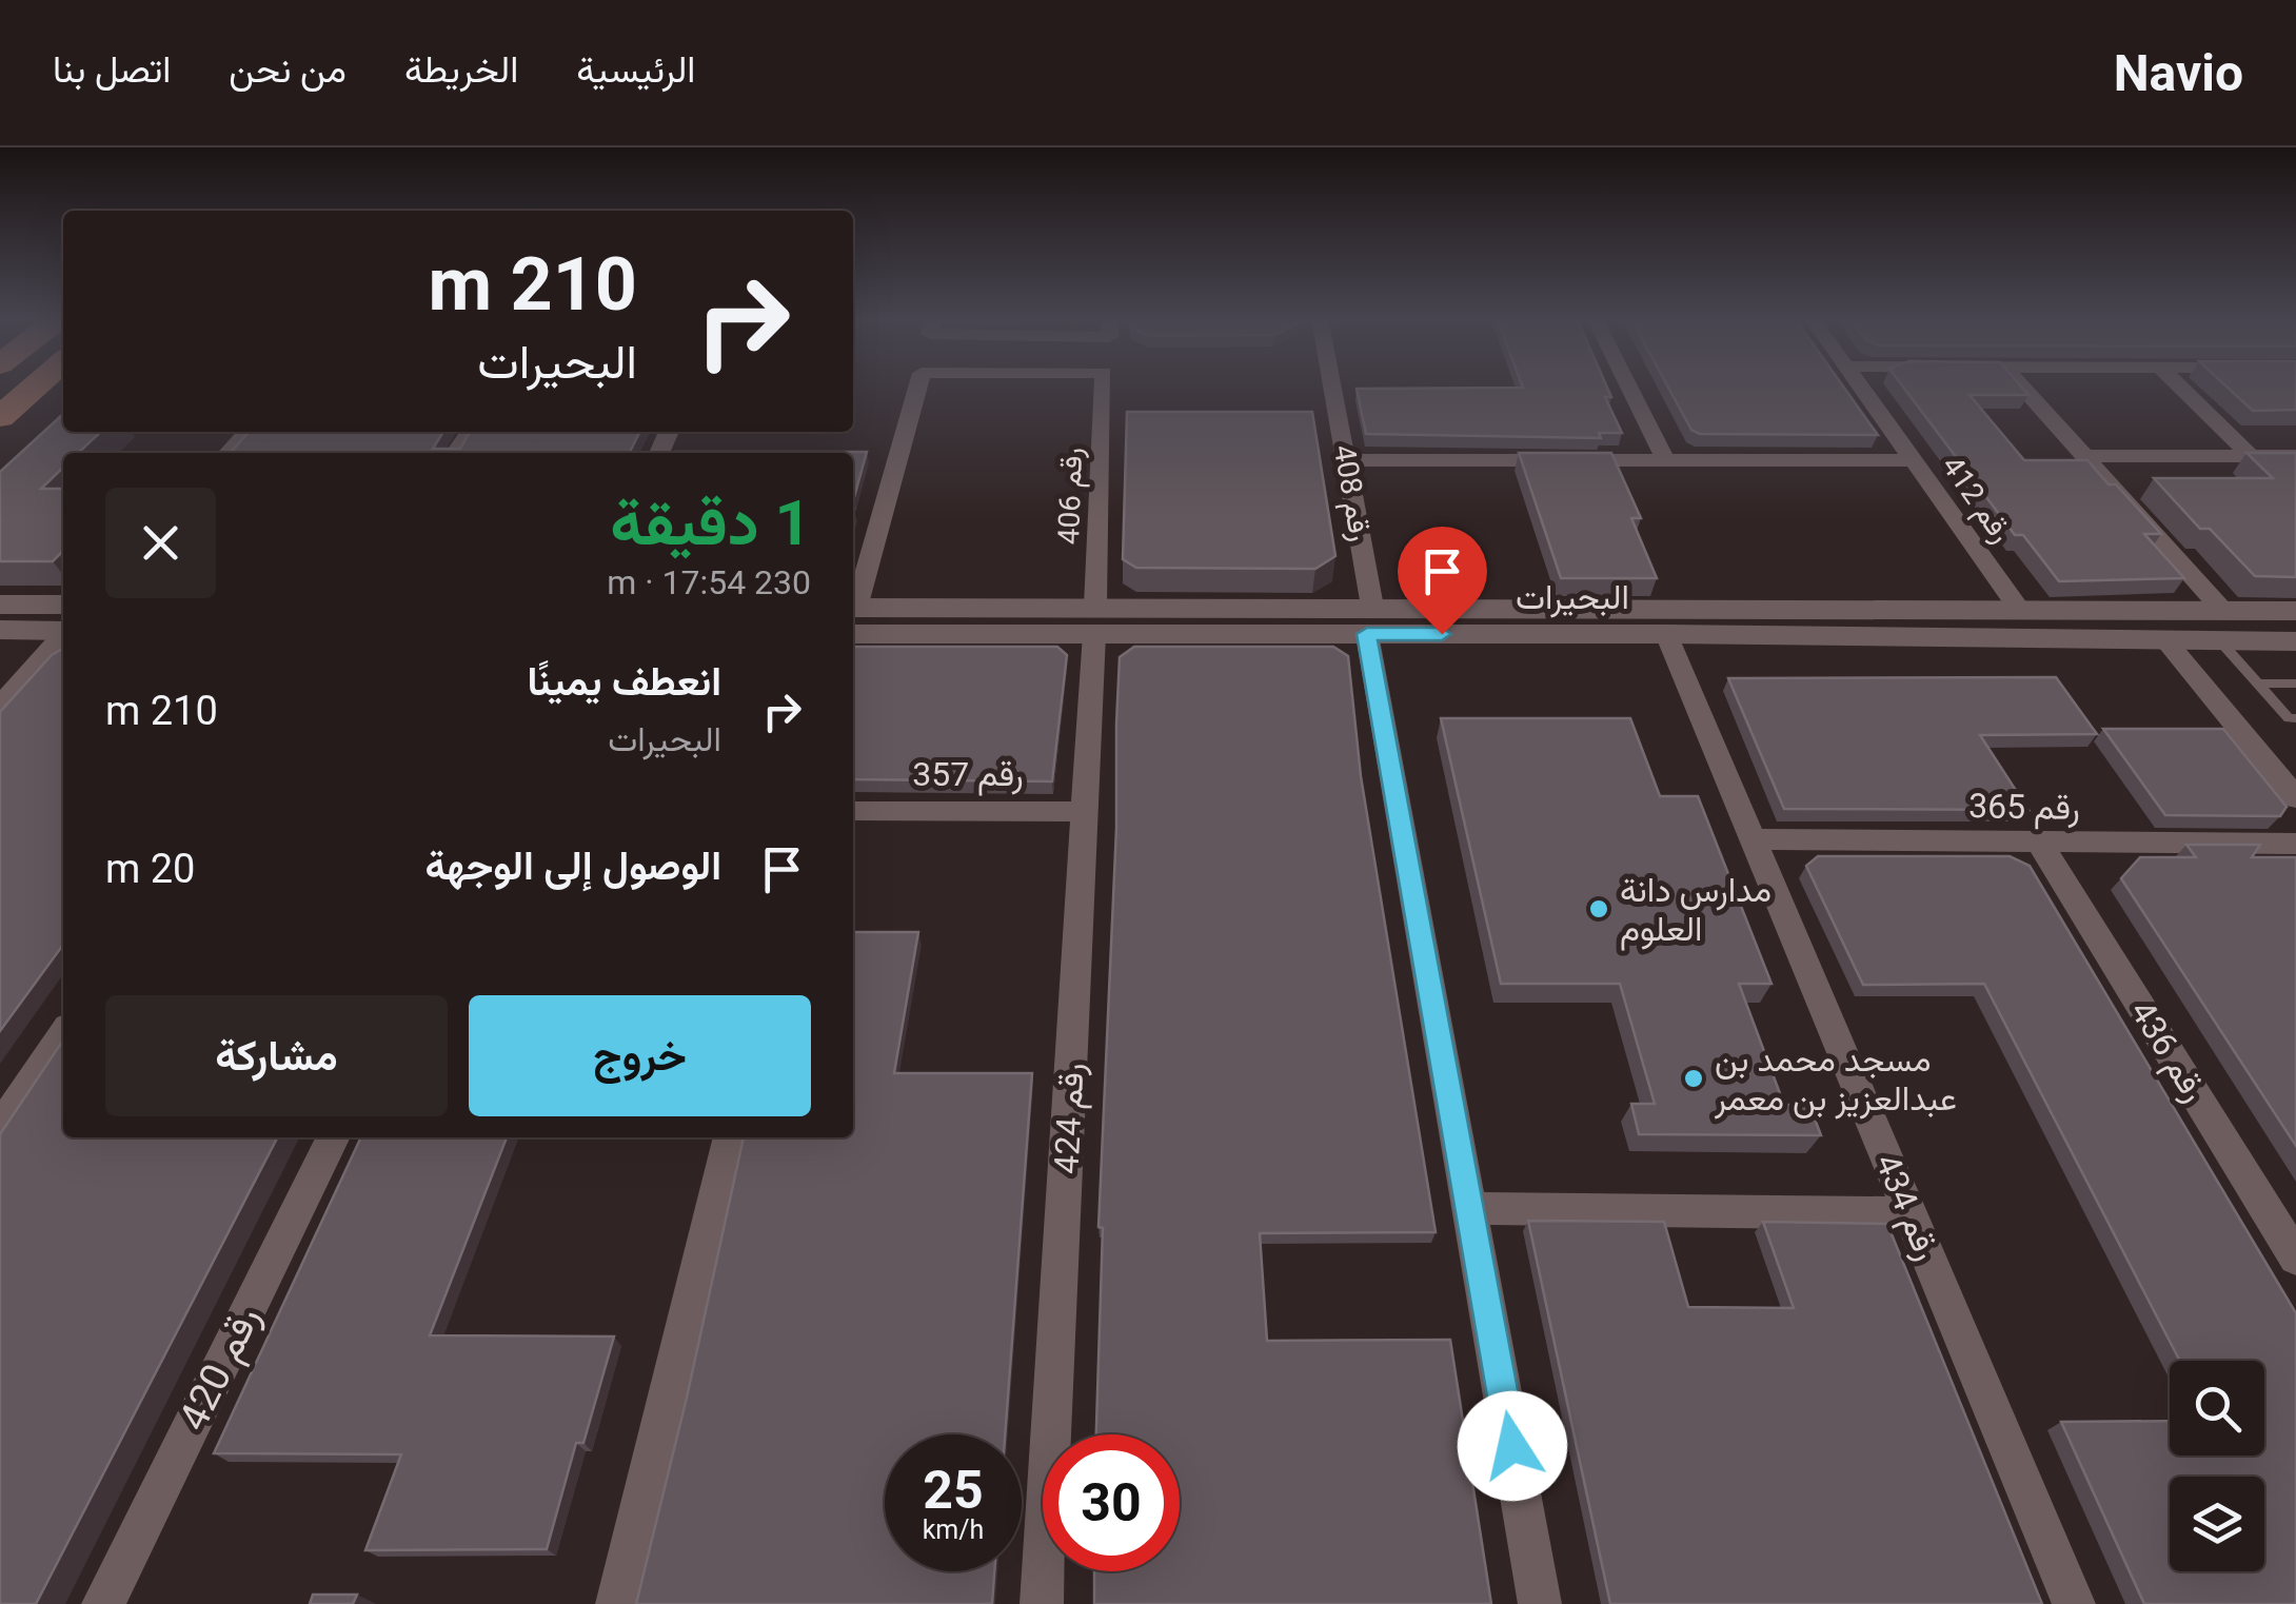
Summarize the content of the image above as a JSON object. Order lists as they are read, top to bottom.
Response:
{
  "streets": {
    "street": [
      "رقم 408",
      "رقم 406",
      "رقم 412",
      "البحيرات",
      "رقم 357",
      "رقم 365",
      "رقم 436",
      "رقم 424",
      "رقم 434",
      "رقم 420"
    ]
  },
  "crossings": [
    ["رقم 408", "البحيرات"],
    ["رقم 406", "البحيرات"],
    ["رقم 406", "رقم 424"],
    ["رقم 412", "البحيرات"],
    ["البحيرات", "رقم 424"],
    ["البحيرات", "رقم 434"],
    ["رقم 357", "رقم 424"],
    ["رقم 365", "رقم 436"],
    ["رقم 365", "رقم 434"]
  ],
  "places": ["مدارس دانة العلوم", "مسجد محمد بن عبدالعزيز بن معمر"],
  "page": {
    "header": "Navio",
    "nav": [
      "الرئيسية",
      "الخريطة",
      "من نحن",
      "اتصل بنا"
    ],
    "turn": ["210 m", "البحيرات"],
    "heading": ["1 دقيقة", "230 m · 17:54"],
    "list": [
      {
        "name": "انعطف يمينًا",
        "note": "البحيرات",
        "value": "210 m"
      },
      {
        "name": "الوصول إلى الوجهة",
        "value": "20 m"
      }
    ],
    "buttons": ["خروج", "مشاركة"],
    "speed": "25 km/h",
    "limit": "30"
  }
}
